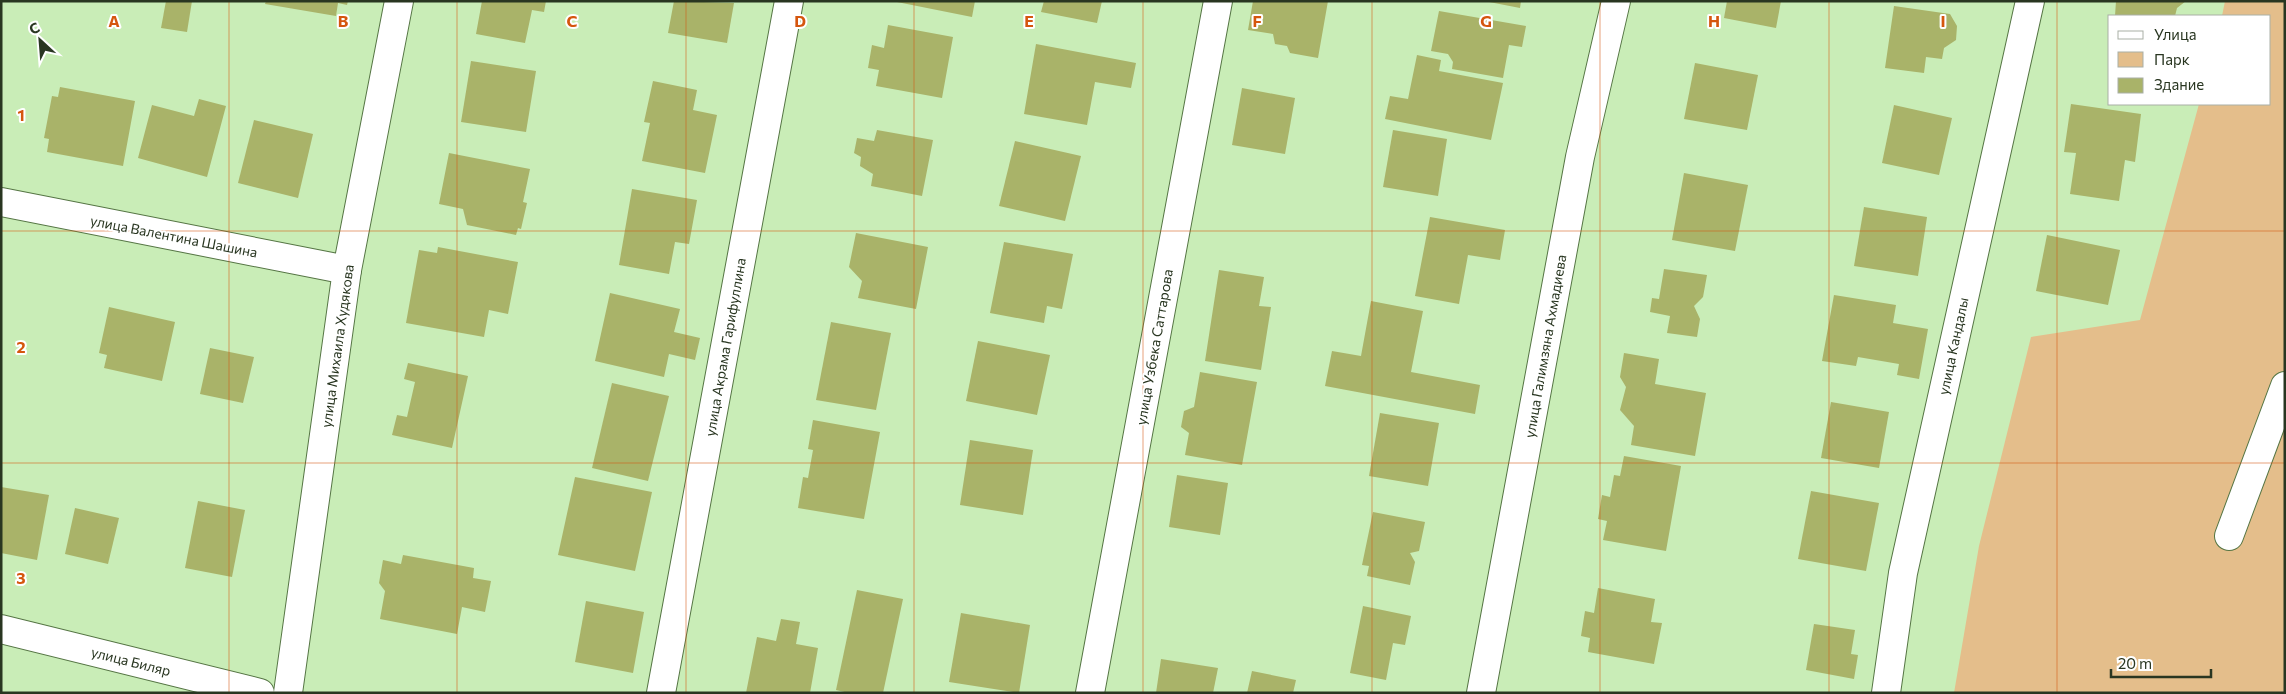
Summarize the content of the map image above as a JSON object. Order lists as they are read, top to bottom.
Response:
{
  "streets": {
    "street": [
      "улица Валентина Шашина",
      "улица Михаила Худякова",
      "улица Галимзяна Ахмадиева",
      "улица Кандалы",
      "улица Акрама Гарифуллина",
      "улица Узбека Саттарова",
      "улица Биляр"
    ]
  },
  "crossings": [
    ["улица Валентина Шашина", "улица Михаила Худякова"]
  ],
  "legend": ["Улица", "Парк", "Здание"],
  "scale_bar": "20 m",
  "north": "top left",
  "grid": {
    "columns": [
      "A",
      "B",
      "C",
      "D",
      "E",
      "F",
      "G",
      "H",
      "I"
    ],
    "rows": ["1", "2", "3"]
  }
}
